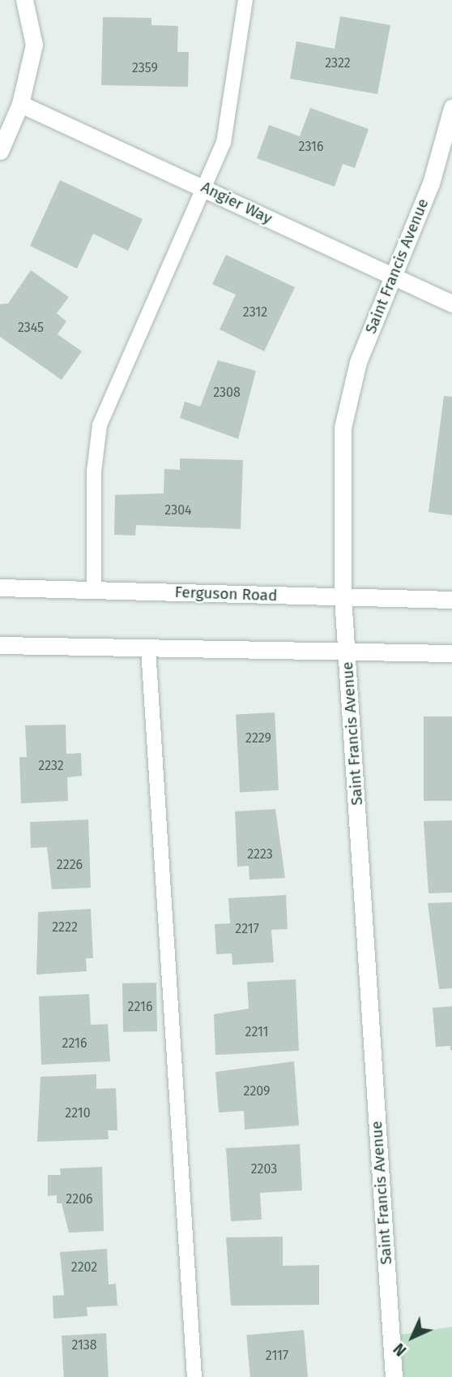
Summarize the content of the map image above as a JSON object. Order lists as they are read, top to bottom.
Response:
{
  "streets": {
    "street": ["Angier Way", "Saint Francis Avenue", "Ferguson Road"]
  },
  "crossings": [
    ["Angier Way", "Saint Francis Avenue"],
    ["Saint Francis Avenue", "Ferguson Road"]
  ],
  "house_numbers": [
    "2322",
    "2359",
    "2316",
    "2312",
    "2345",
    "2308",
    "2304",
    "2229",
    "2232",
    "2223",
    "2226",
    "2222",
    "2217",
    "2216",
    "2211",
    "2216",
    "2209",
    "2210",
    "2203",
    "2206",
    "2202",
    "2138",
    "2117"
  ],
  "north": "bottom left"
}
